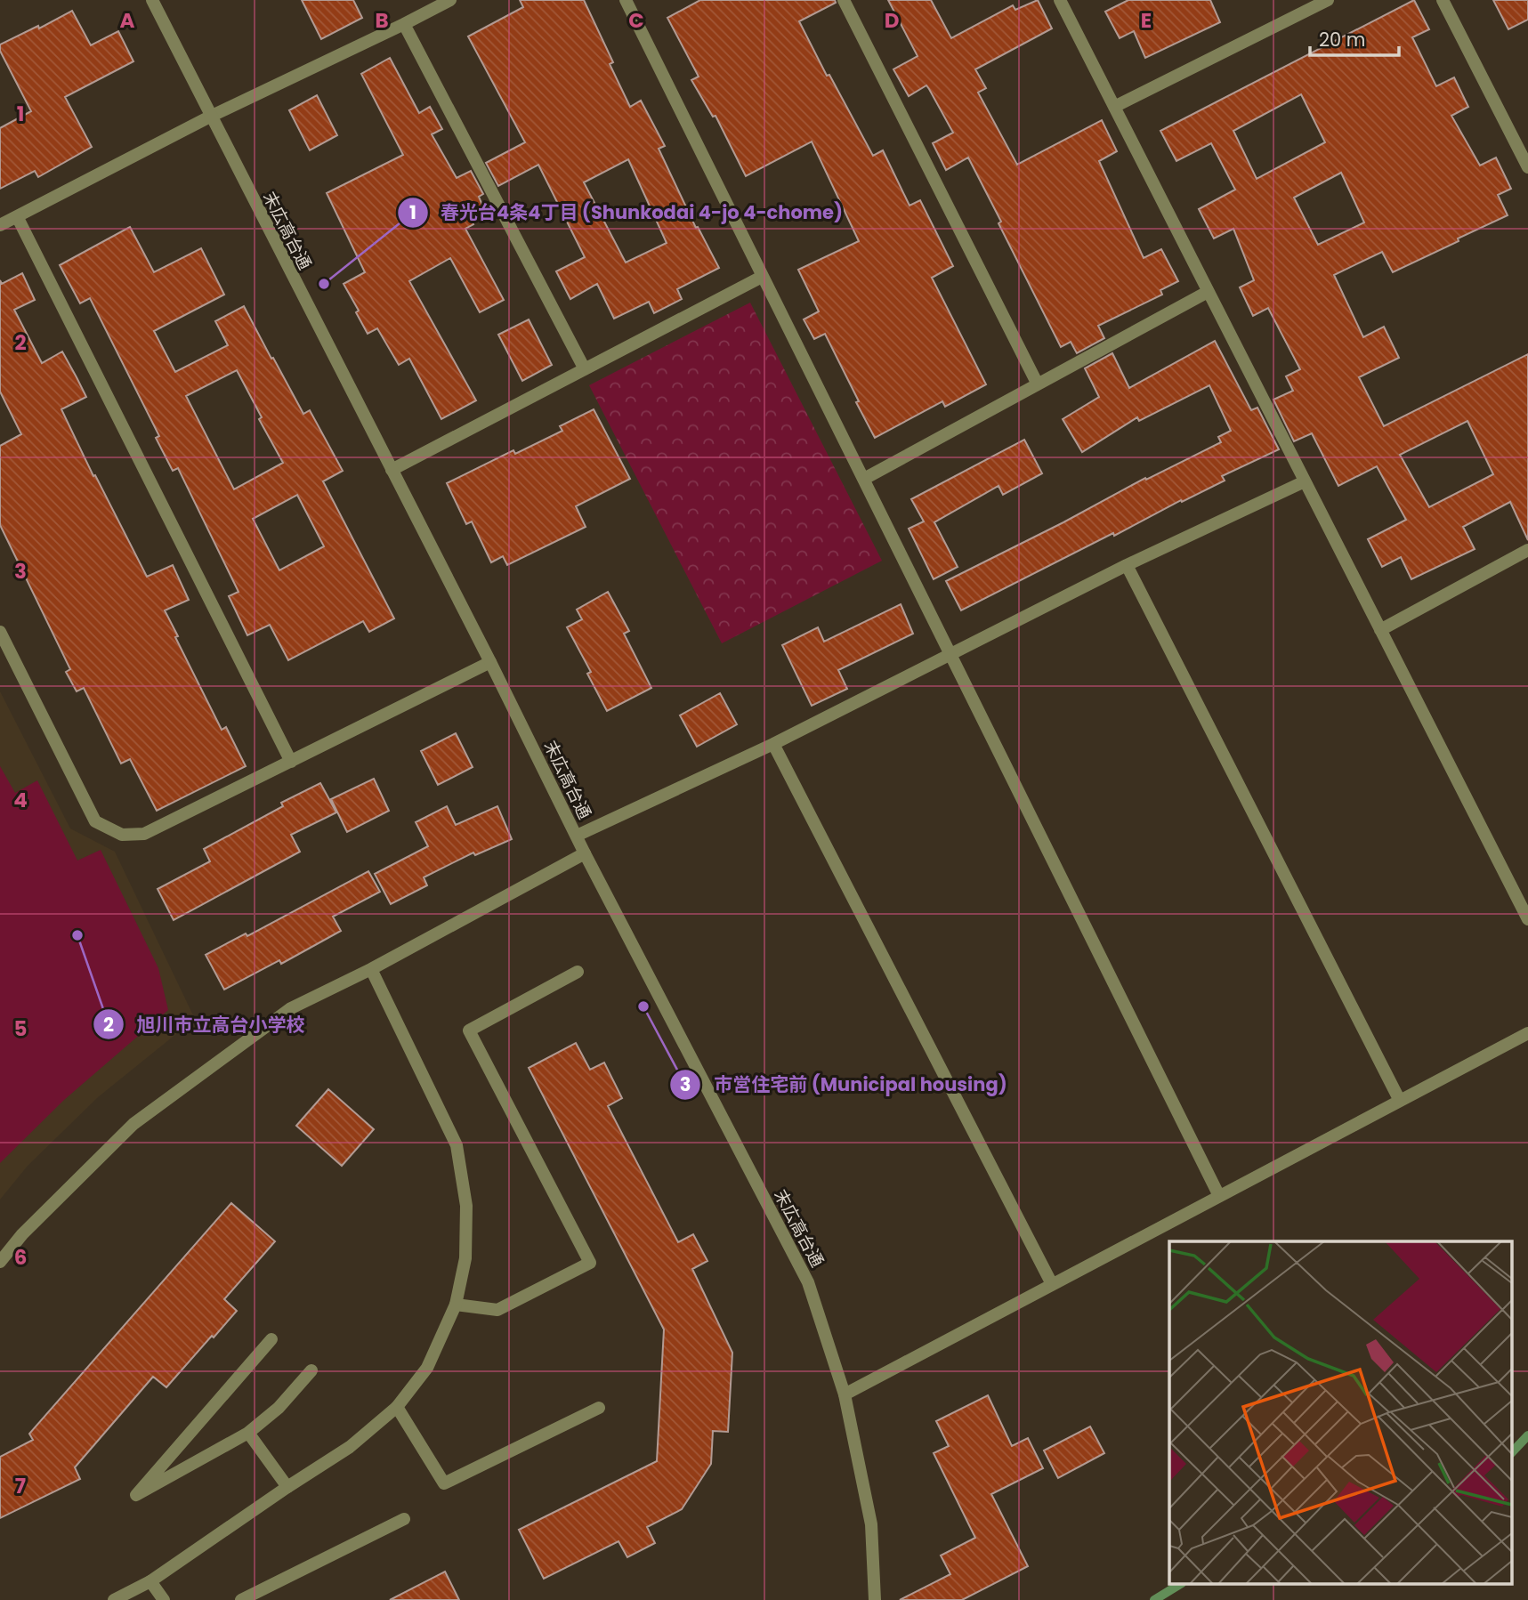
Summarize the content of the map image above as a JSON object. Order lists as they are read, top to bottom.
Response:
{
  "streets": {
    "street": ["末広高台通"]
  },
  "places": ["春光台4条4丁目 (Shunkodai 4-jo 4-chome)", "旭川市立高台小学校", "市営住宅前 (Municipal housing)"],
  "scale_bar": "20 m",
  "grid": {
    "columns": [
      "A",
      "B",
      "C",
      "D",
      "E"
    ],
    "rows": [
      "1",
      "2",
      "3",
      "4",
      "5",
      "6",
      "7"
    ]
  }
}
